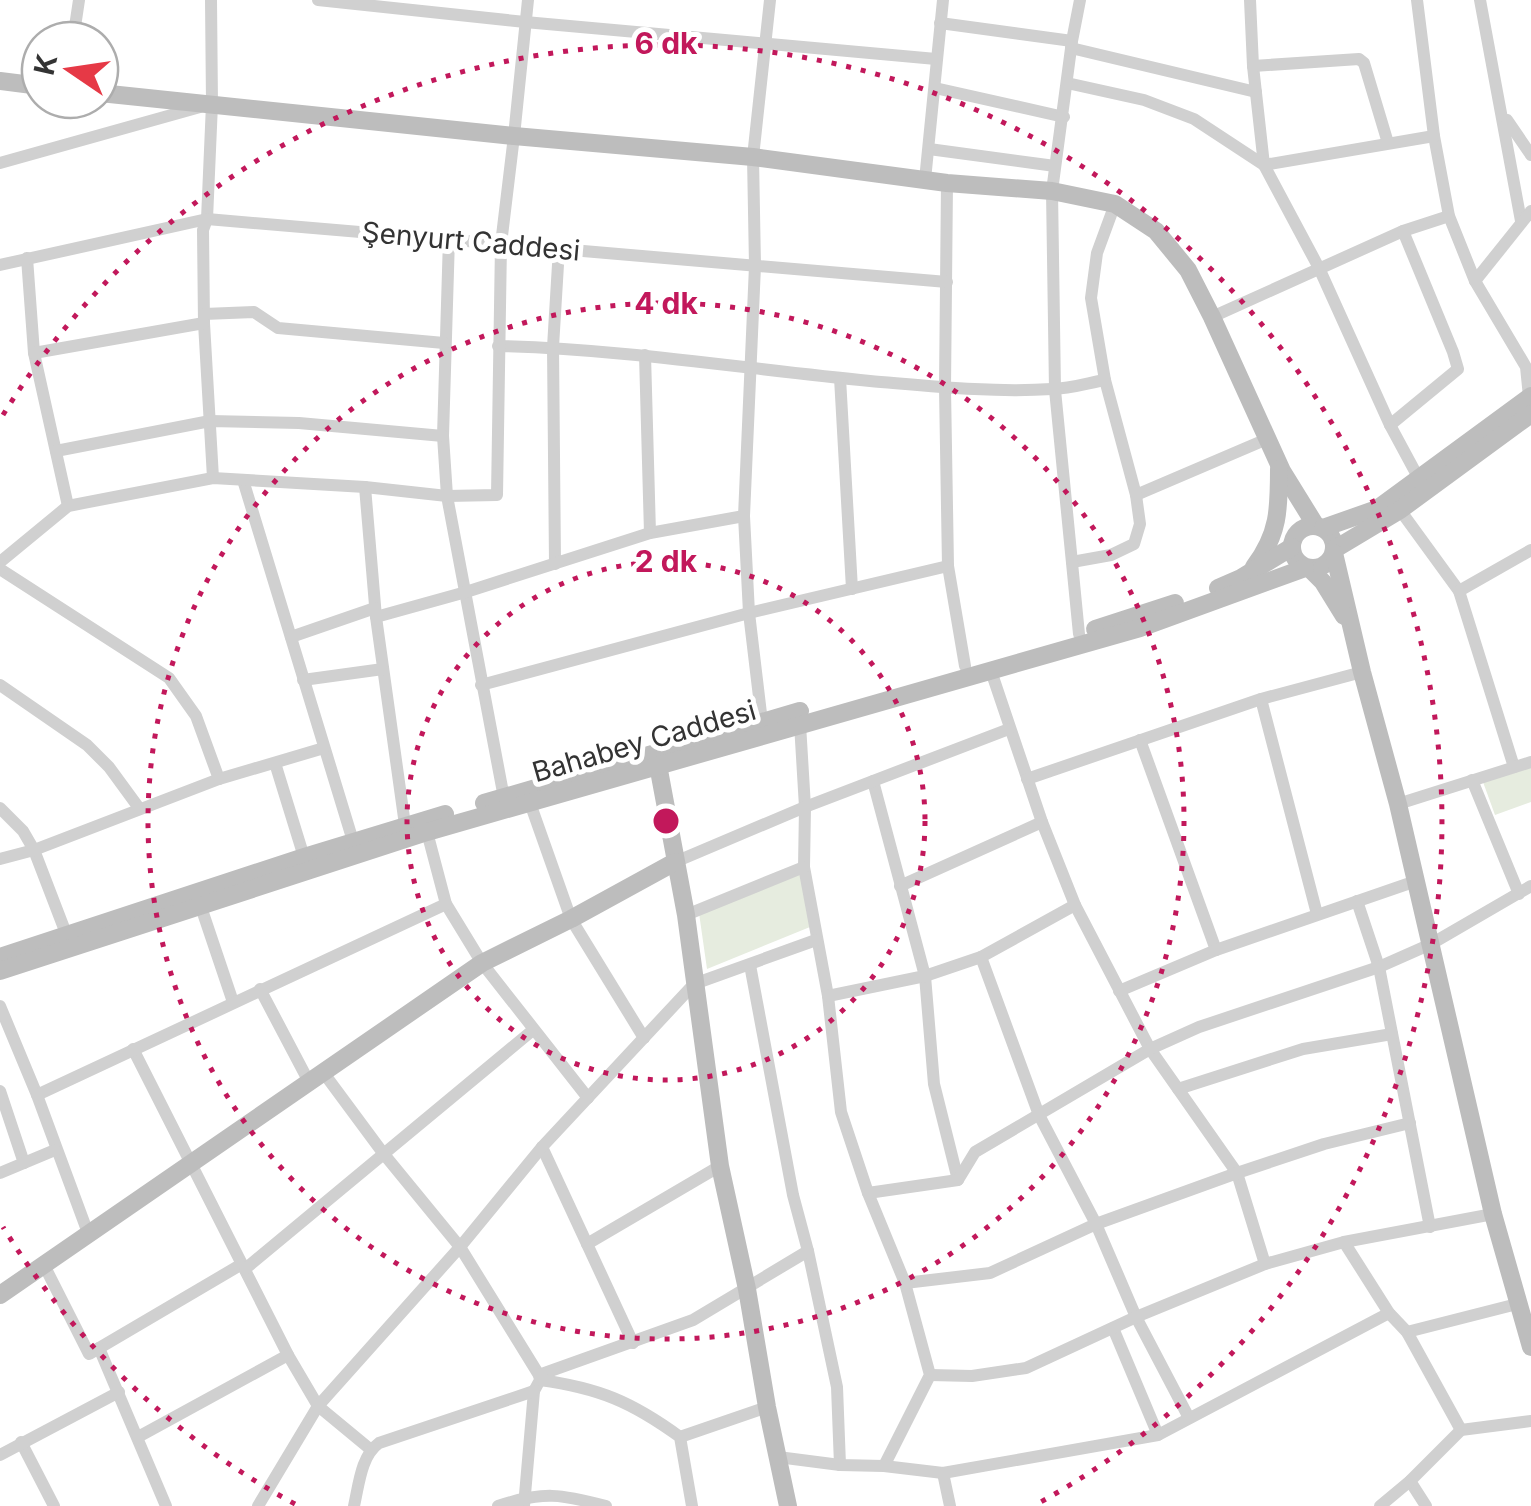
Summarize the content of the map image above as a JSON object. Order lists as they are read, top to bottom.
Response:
{
  "streets": {
    "street": ["Şenyurt Caddesi", "Bahabey Caddesi"]
  },
  "north": "left",
  "rings": ["6 dk", "4 dk", "2 dk"]
}
